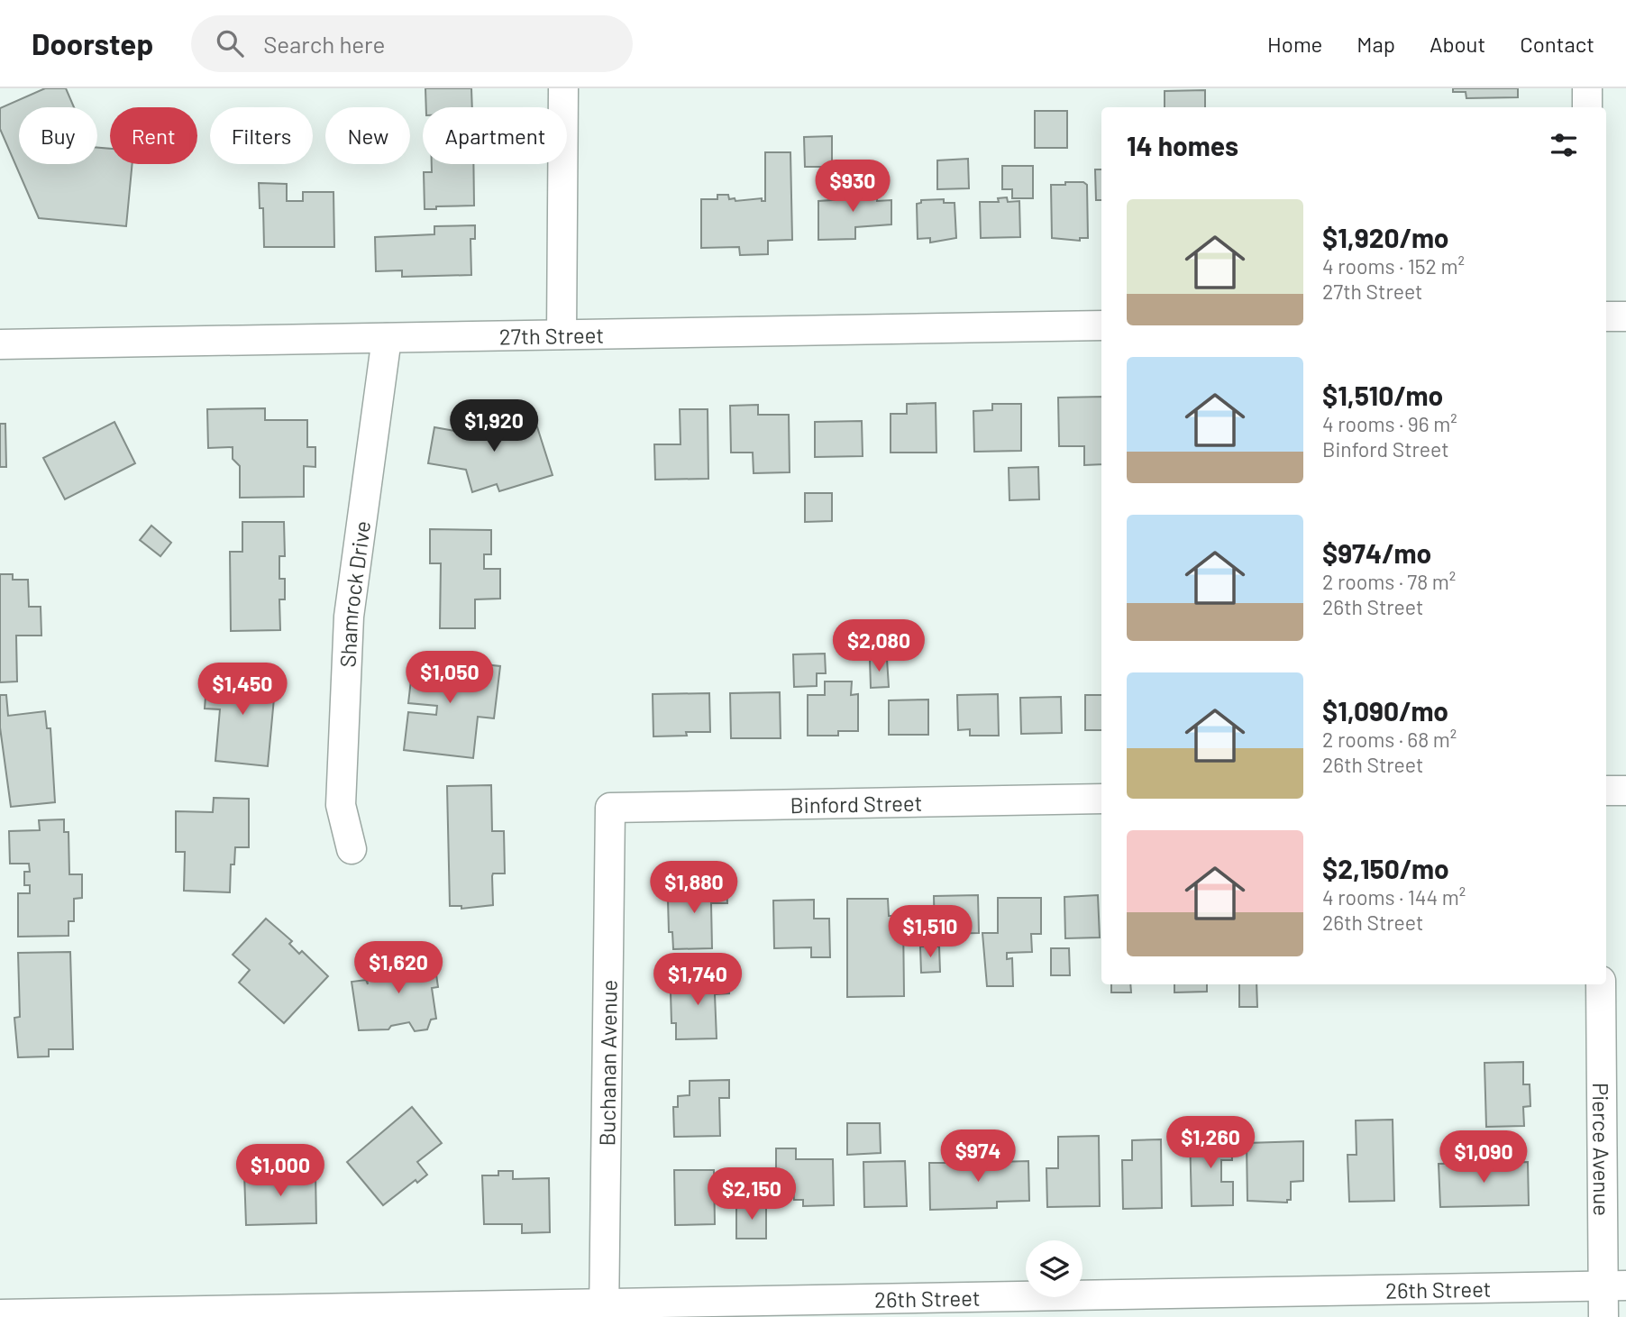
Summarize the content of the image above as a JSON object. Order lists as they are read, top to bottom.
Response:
{
  "streets": {
    "street": [
      "27th Street",
      "Shamrock Drive",
      "Binford Street",
      "Buchanan Avenue",
      "Pierce Avenue",
      "26th Street"
    ]
  },
  "crossings": [
    ["27th Street", "Shamrock Drive"],
    ["Binford Street", "Buchanan Avenue"],
    ["Buchanan Avenue", "26th Street"],
    ["Pierce Avenue", "26th Street"]
  ],
  "page": {
    "header": "Doorstep",
    "search": "Search here",
    "nav": [
      "Home",
      "Map",
      "About",
      "Contact"
    ],
    "chip": [
      "Buy",
      "Rent",
      "Filters",
      "New",
      "Apartment"
    ],
    "heading": "14 homes",
    "price": [
      "$930",
      "$1,920",
      "$2,080",
      "$1,050",
      "$1,450",
      "$1,880",
      "$1,510",
      "$1,620",
      "$1,740",
      "$1,260",
      "$974",
      "$1,090",
      "$1,000",
      "$2,150"
    ],
    "list": [
      {
        "name": "$1,920/mo",
        "note": "4 rooms · 152 m² · 27th Street"
      },
      {
        "name": "$1,510/mo",
        "note": "4 rooms · 96 m² · Binford Street"
      },
      {
        "name": "$974/mo",
        "note": "2 rooms · 78 m² · 26th Street"
      },
      {
        "name": "$1,090/mo",
        "note": "2 rooms · 68 m² · 26th Street"
      },
      {
        "name": "$2,150/mo",
        "note": "4 rooms · 144 m² · 26th Street"
      }
    ]
  }
}
